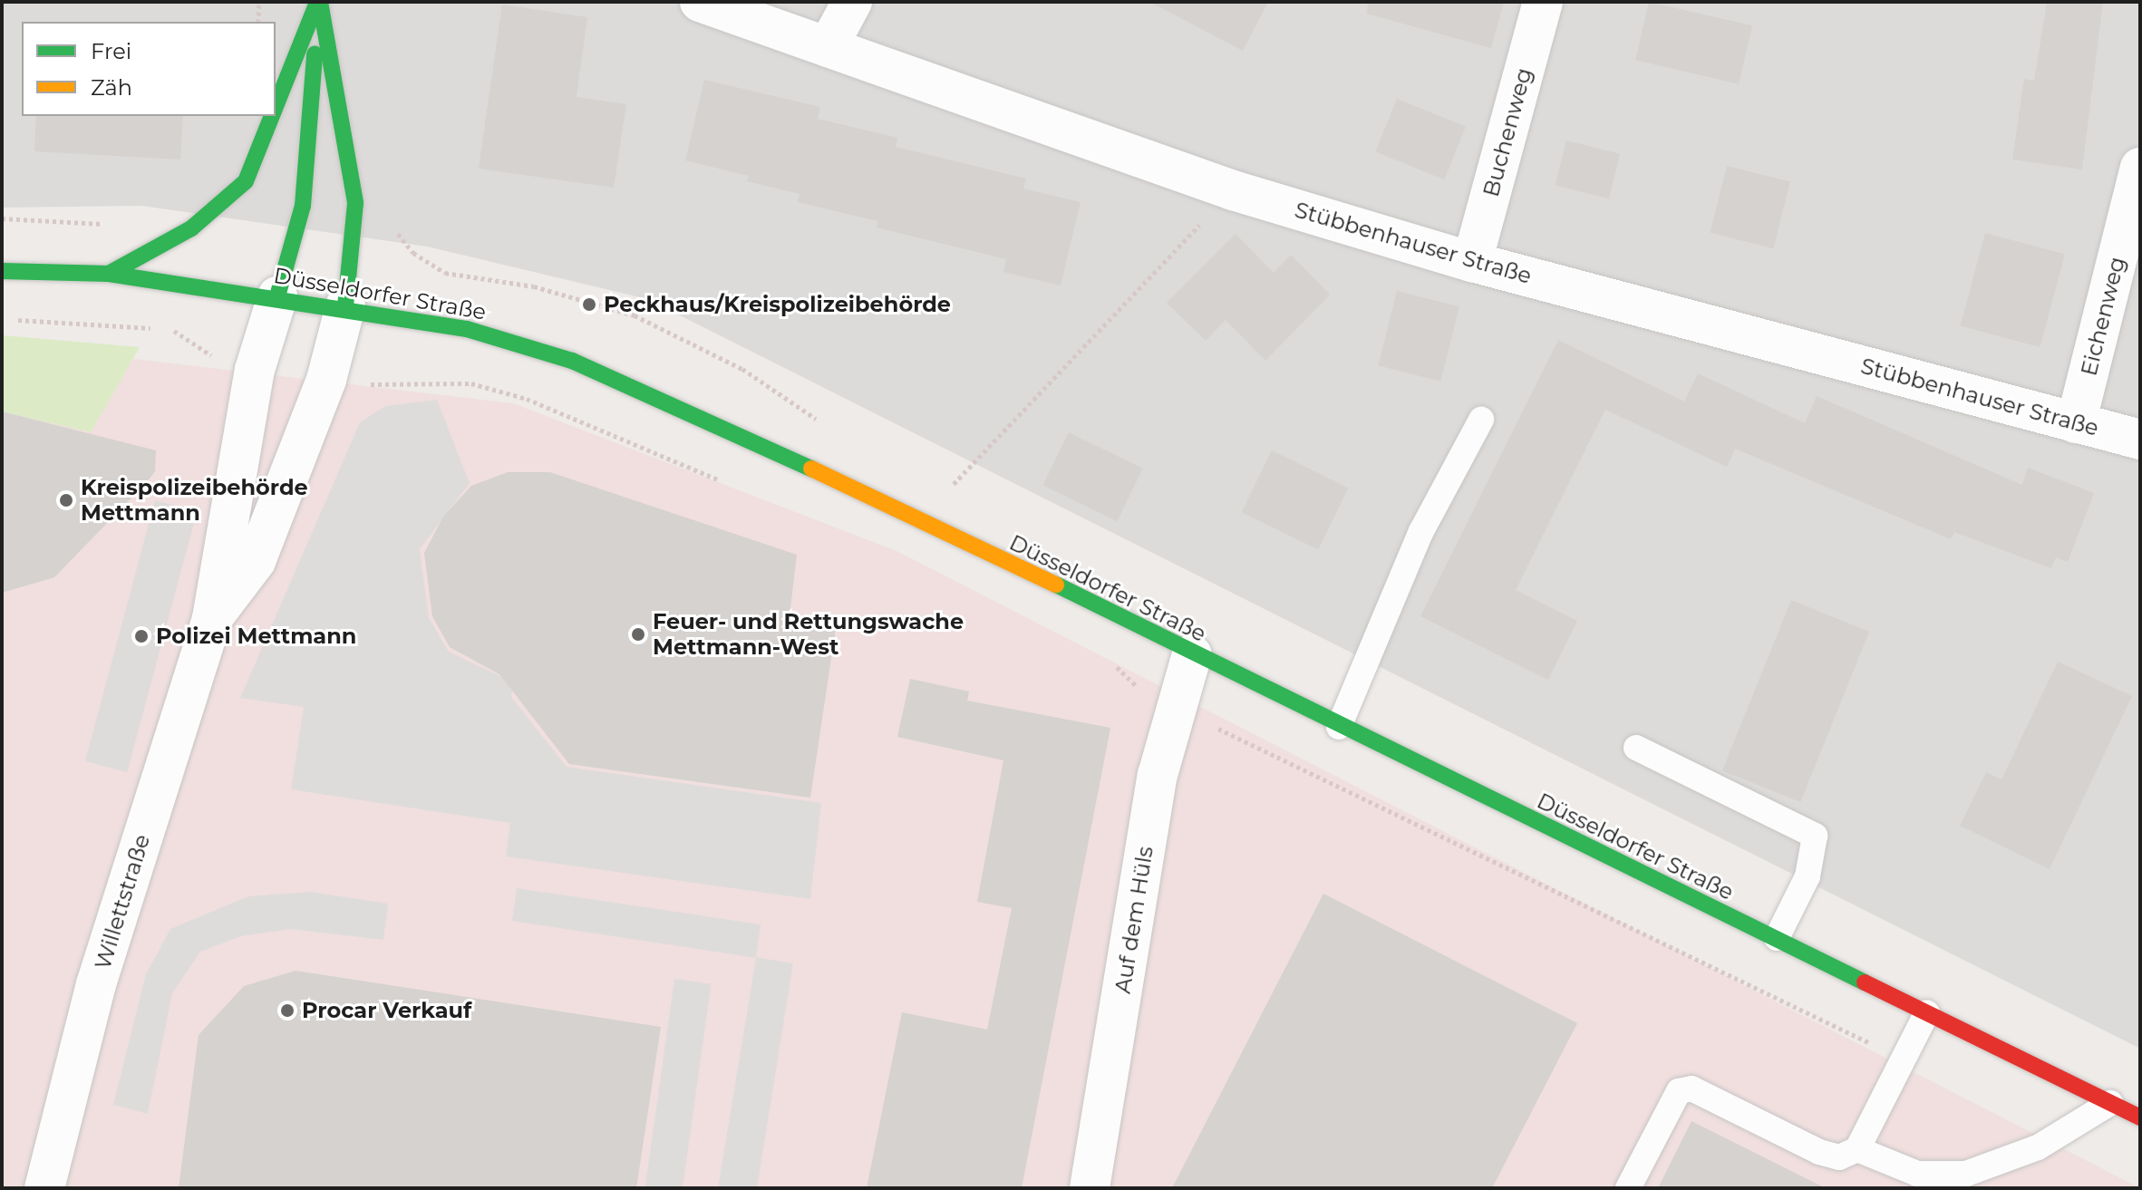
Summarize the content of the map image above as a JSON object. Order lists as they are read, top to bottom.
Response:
{
  "streets": {
    "main road": ["Düsseldorfer Straße"],
    "street": [
      "Buchenweg",
      "Stübbenhauser Straße",
      "Eichenweg",
      "Willettstraße",
      "Auf dem Hüls"
    ]
  },
  "crossings": [
    ["Buchenweg", "Stübbenhauser Straße"],
    ["Stübbenhauser Straße", "Eichenweg"],
    ["Düsseldorfer Straße", "Willettstraße"],
    ["Düsseldorfer Straße", "Auf dem Hüls"]
  ],
  "places": [
    "Peckhaus/Kreispolizeibehörde",
    "Kreispolizeibehörde Mettmann",
    "Feuer- und Rettungswache Mettmann-West",
    "Polizei Mettmann",
    "Procar Verkauf"
  ],
  "legend": ["Frei", "Zäh"]
}
